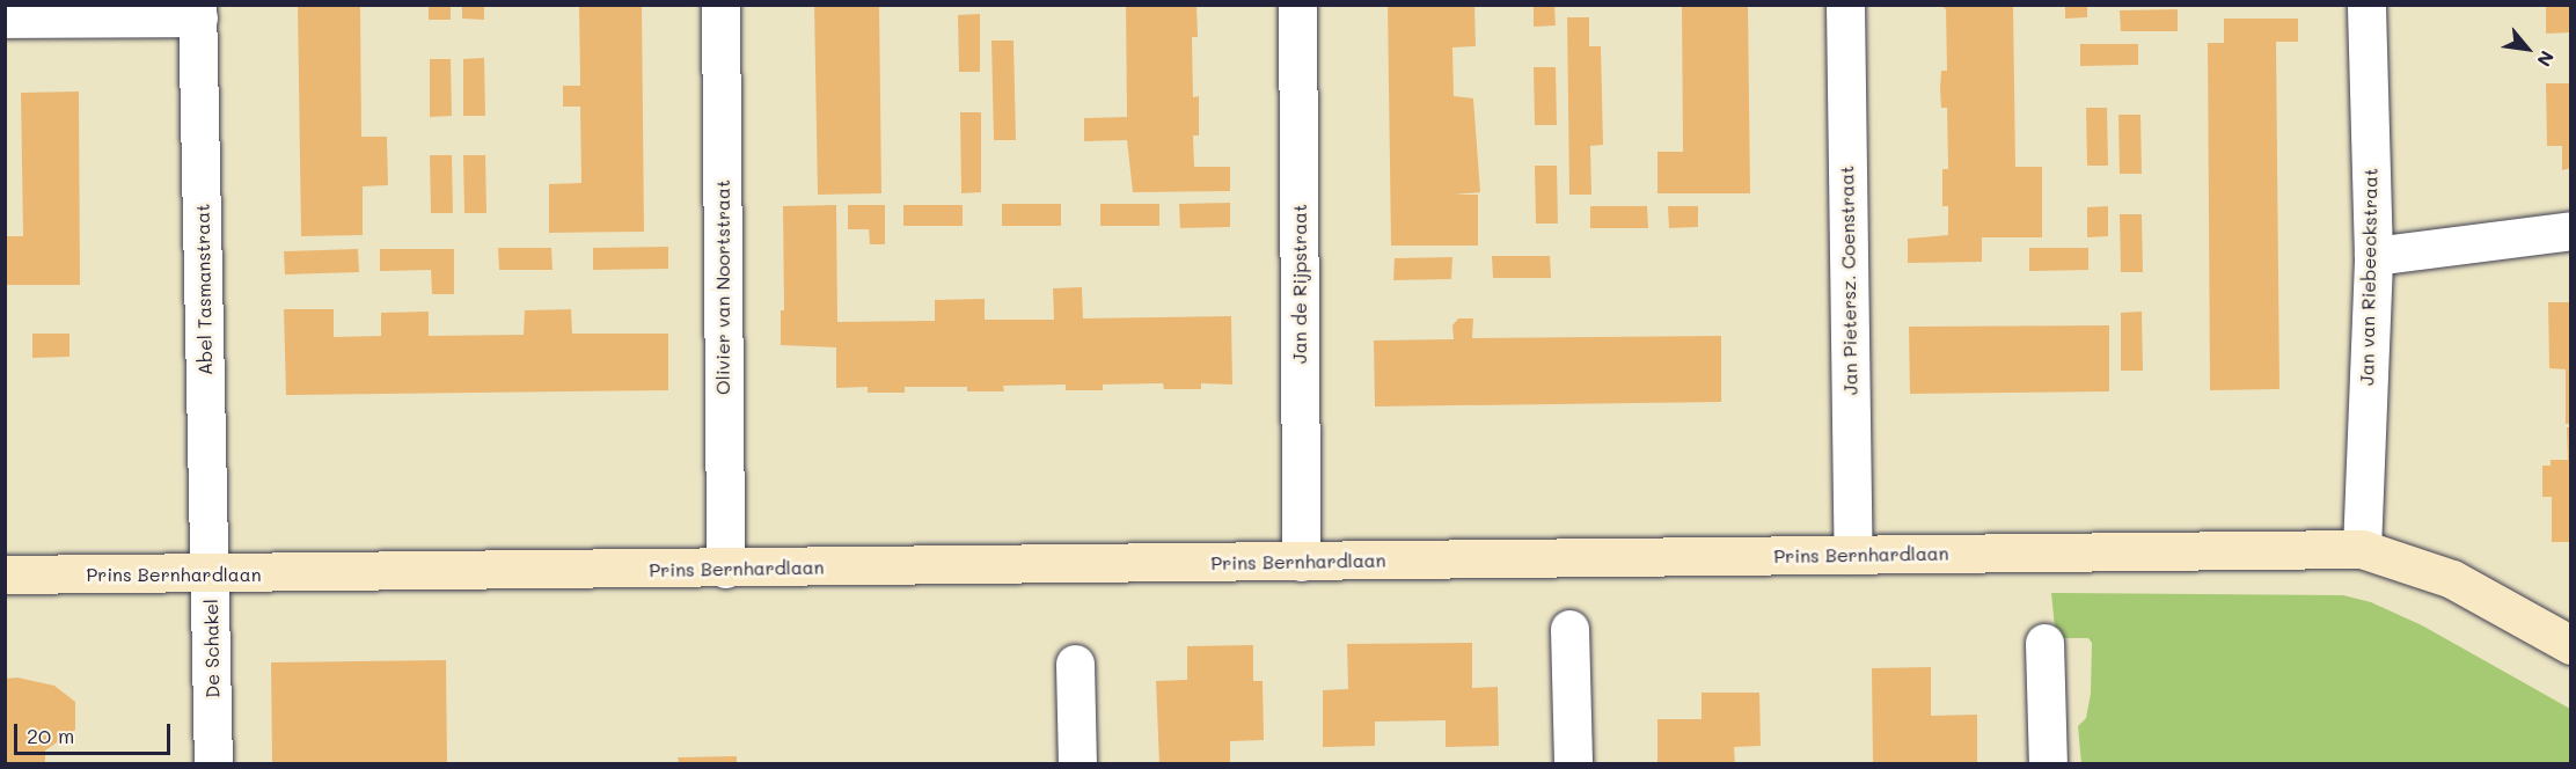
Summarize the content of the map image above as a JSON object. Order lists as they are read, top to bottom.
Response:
{
  "streets": {
    "street": [
      "Jan van Riebeeckstraat",
      "Jan Pietersz. Coenstraat",
      "Jan de Rijpstraat",
      "Olivier van Noortstraat",
      "Abel Tasmanstraat",
      "Prins Bernhardlaan",
      "De Schakel"
    ]
  },
  "crossings": [
    ["Jan van Riebeeckstraat", "Prins Bernhardlaan"],
    ["Jan Pietersz. Coenstraat", "Prins Bernhardlaan"],
    ["Jan de Rijpstraat", "Prins Bernhardlaan"],
    ["Olivier van Noortstraat", "Prins Bernhardlaan"],
    ["Abel Tasmanstraat", "Prins Bernhardlaan"],
    ["Abel Tasmanstraat", "De Schakel"],
    ["Prins Bernhardlaan", "De Schakel"]
  ],
  "scale_bar": "20 m",
  "north": "bottom right"
}
